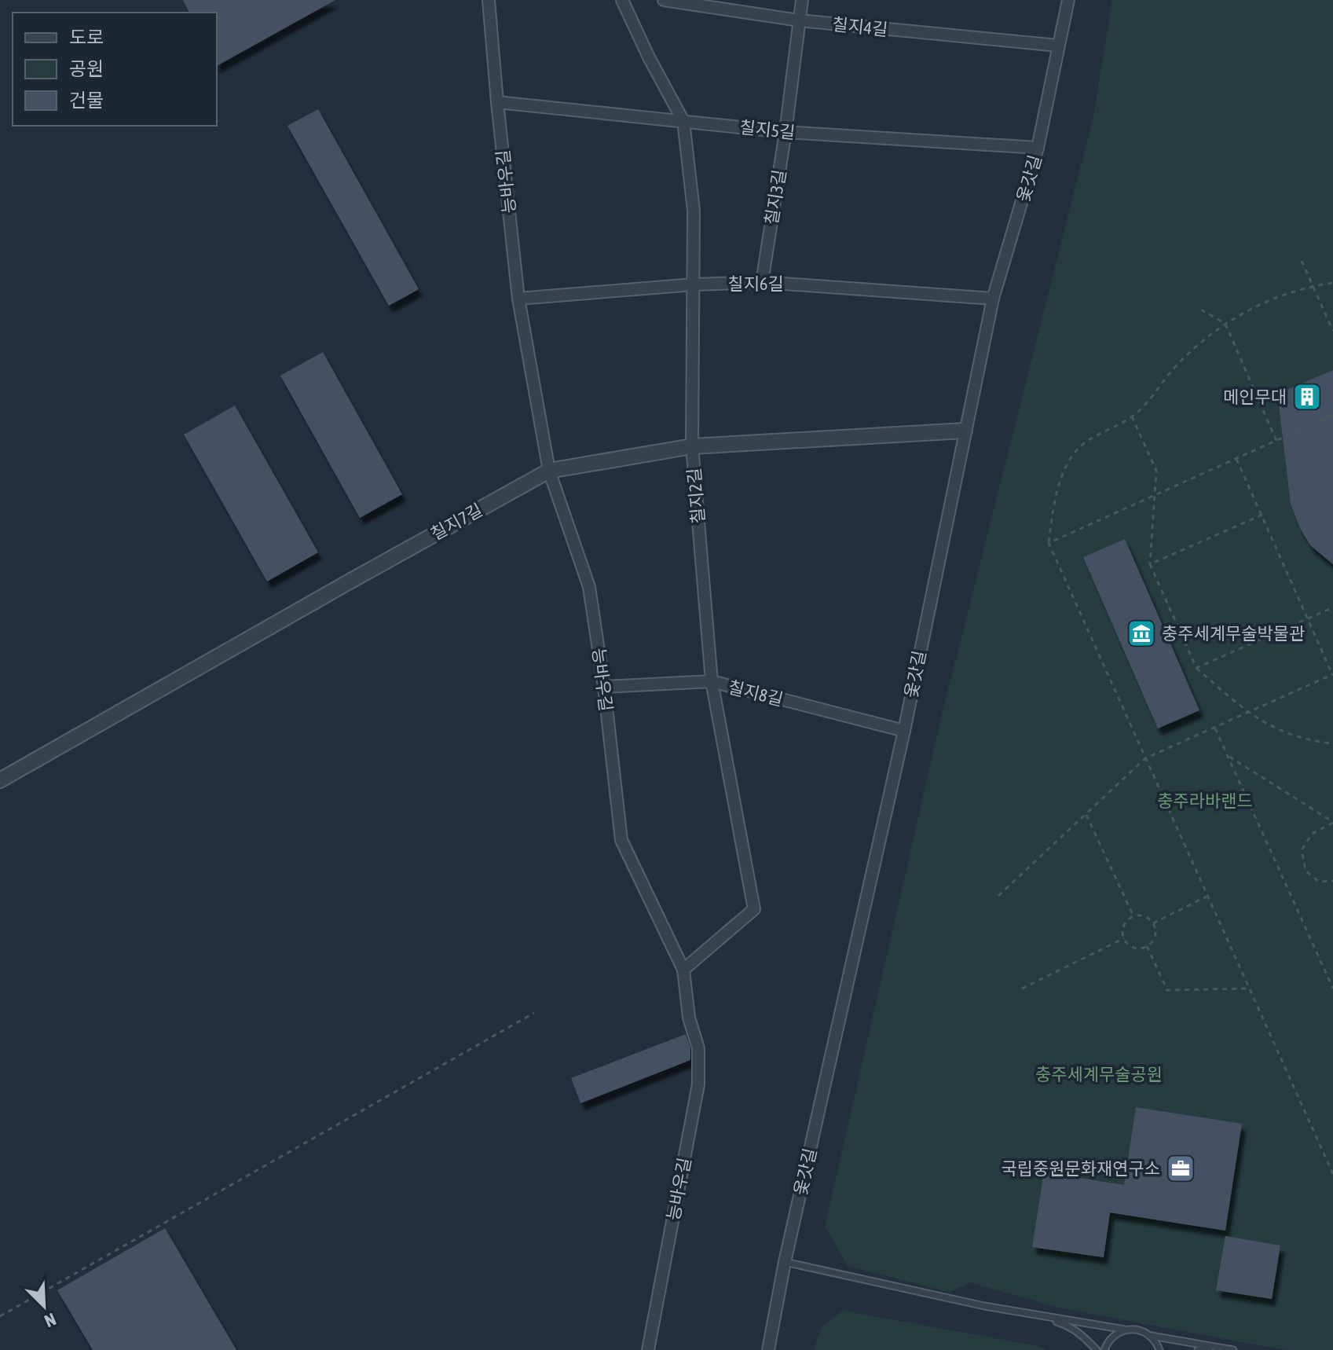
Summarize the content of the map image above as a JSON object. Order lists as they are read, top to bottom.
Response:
{
  "streets": {
    "street": [
      "칠지4길",
      "칠지5길",
      "옻갓길",
      "능바우길",
      "칠지3길",
      "칠지6길",
      "칠지2길",
      "칠지7길",
      "칠지8길"
    ]
  },
  "crossings": [
    ["칠지4길", "옻갓길"],
    ["칠지4길", "칠지3길"],
    ["칠지5길", "옻갓길"],
    ["칠지5길", "능바우길"],
    ["칠지5길", "칠지3길"],
    ["칠지5길", "칠지2길"],
    ["옻갓길", "칠지6길"],
    ["옻갓길", "칠지7길"],
    ["옻갓길", "칠지8길"],
    ["능바우길", "칠지6길"],
    ["능바우길", "칠지2길"],
    ["능바우길", "칠지7길"],
    ["능바우길", "칠지8길"],
    ["칠지3길", "칠지6길"],
    ["칠지6길", "칠지2길"],
    ["칠지2길", "칠지7길"],
    ["칠지2길", "칠지8길"]
  ],
  "parks": ["충주라바랜드", "충주세계무술공원"],
  "places": {
    "building": ["메인무대"],
    "museum": ["충주세계무술박물관"],
    "office": ["국립중원문화재연구소"]
  },
  "legend": ["도로", "공원", "건물"],
  "north": "bottom right"
}
